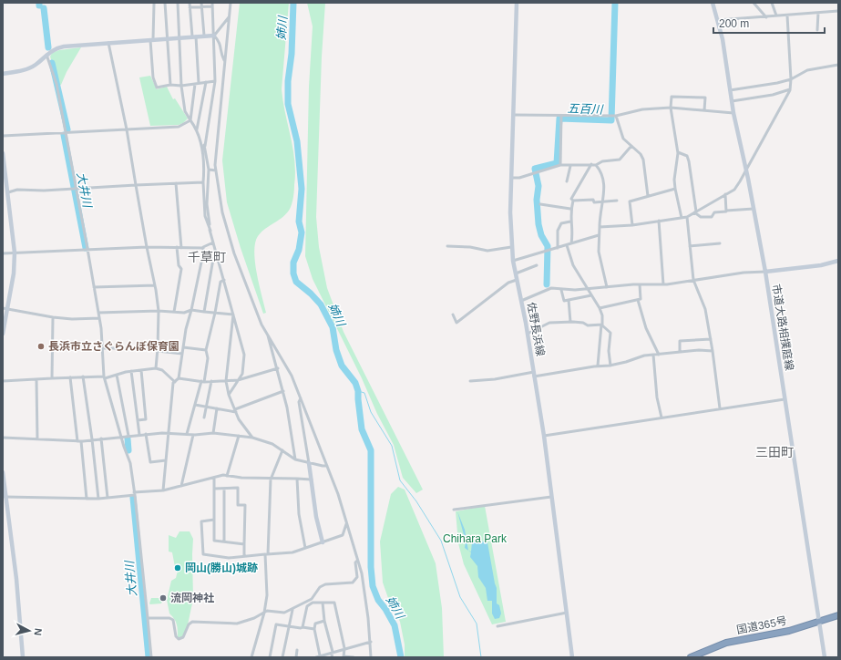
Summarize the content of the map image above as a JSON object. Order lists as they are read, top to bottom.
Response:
{
  "streets": {
    "highway": ["国道365号"],
    "street": ["市道大路相撲庭線", "佐野長浜線"]
  },
  "crossings": [
    ["市道大路相撲庭線", "国道365号"]
  ],
  "districts": ["千草町", "三田町"],
  "water": ["姉川", "五百川", "大井川"],
  "parks": ["Chihara Park"],
  "places": ["長浜市立さぐらんぼ保育園", "岡山(勝山)城跡", "流岡神社"],
  "scale_bar": "200 m",
  "north": "right"
}
